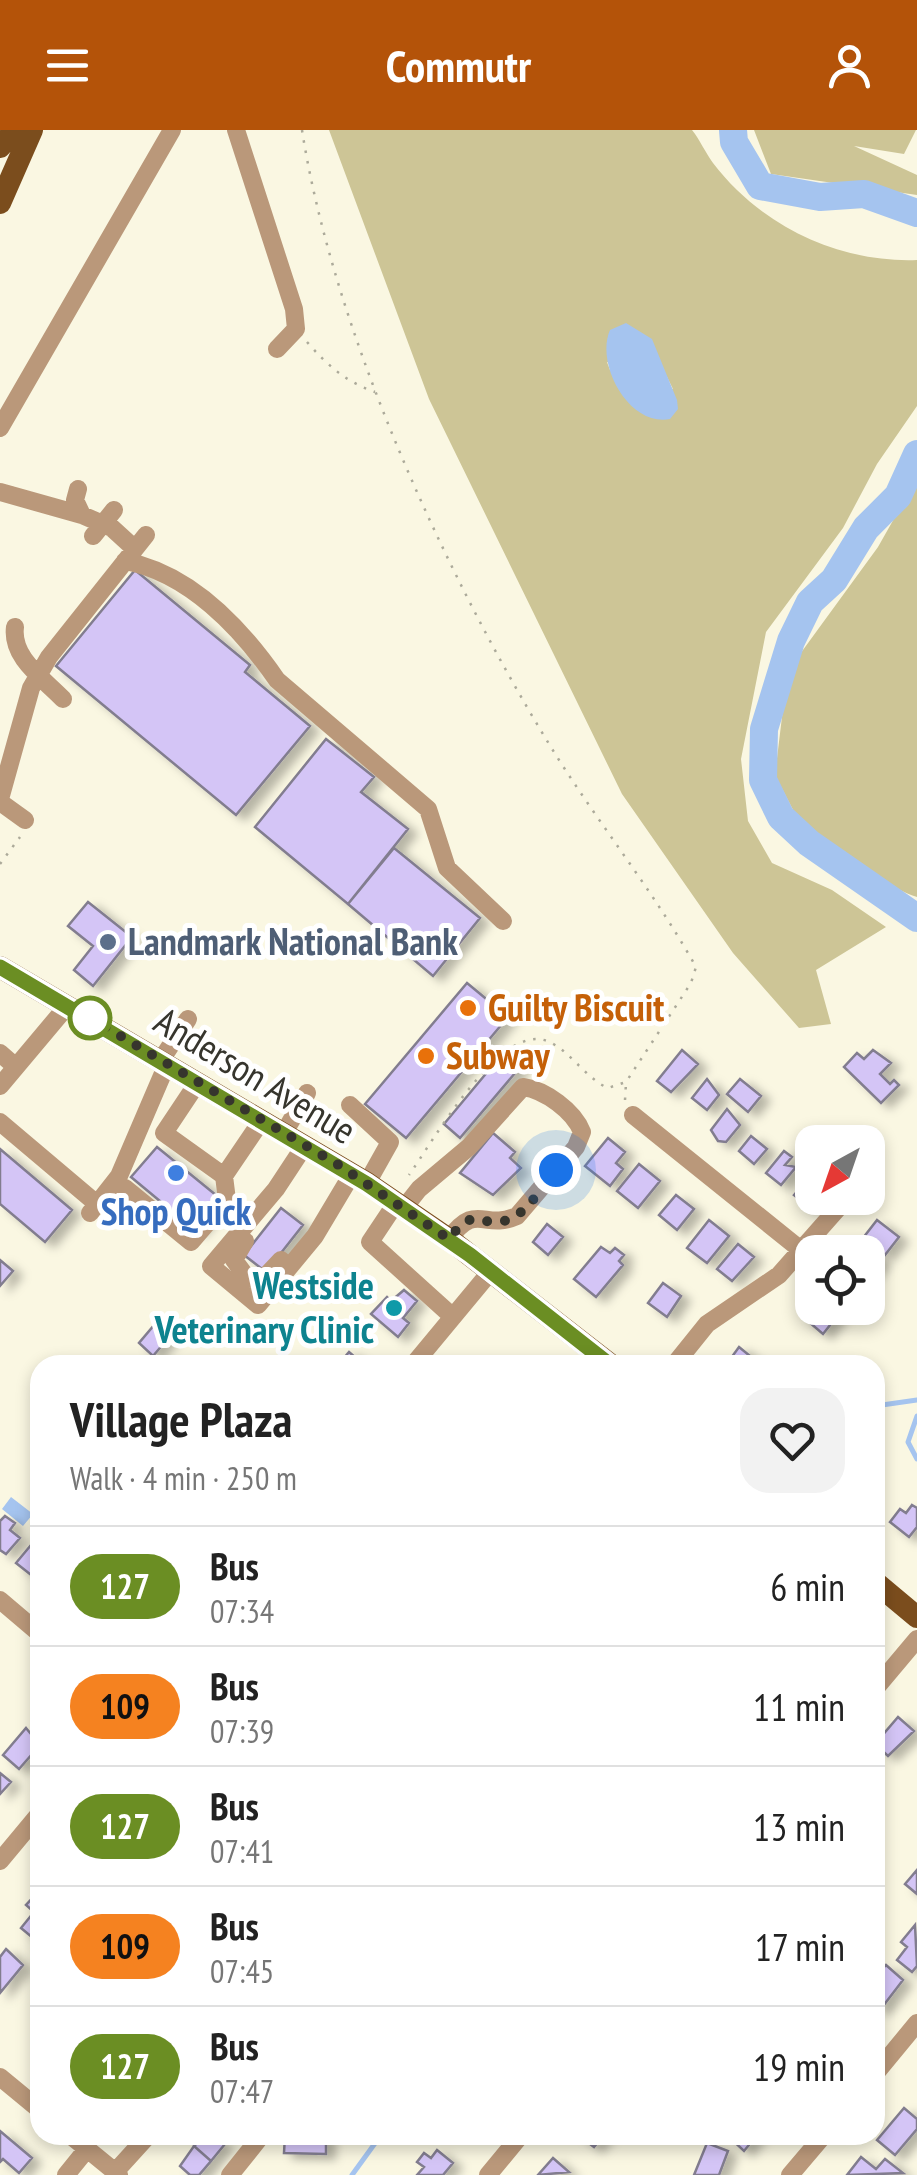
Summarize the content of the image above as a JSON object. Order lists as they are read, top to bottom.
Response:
{
  "streets": {
    "main road": ["Anderson Avenue"]
  },
  "places": [
    "Landmark National Bank",
    "Guilty Biscuit",
    "Subway",
    "Shop Quick",
    "Westside Veterinary Clinic"
  ],
  "lines": ["bus line 127"],
  "north": "bottom left",
  "page": {
    "header": "Commutr",
    "heading": ["Village Plaza", "Walk · 4 min · 250 m"],
    "list": [
      {
        "mark": "127",
        "name": "Bus",
        "note": "07:34",
        "value": "6 min"
      },
      {
        "mark": "109",
        "name": "Bus",
        "note": "07:39",
        "value": "11 min"
      },
      {
        "mark": "127",
        "name": "Bus",
        "note": "07:41",
        "value": "13 min"
      },
      {
        "mark": "109",
        "name": "Bus",
        "note": "07:45",
        "value": "17 min"
      },
      {
        "mark": "127",
        "name": "Bus",
        "note": "07:47",
        "value": "19 min"
      }
    ]
  }
}
